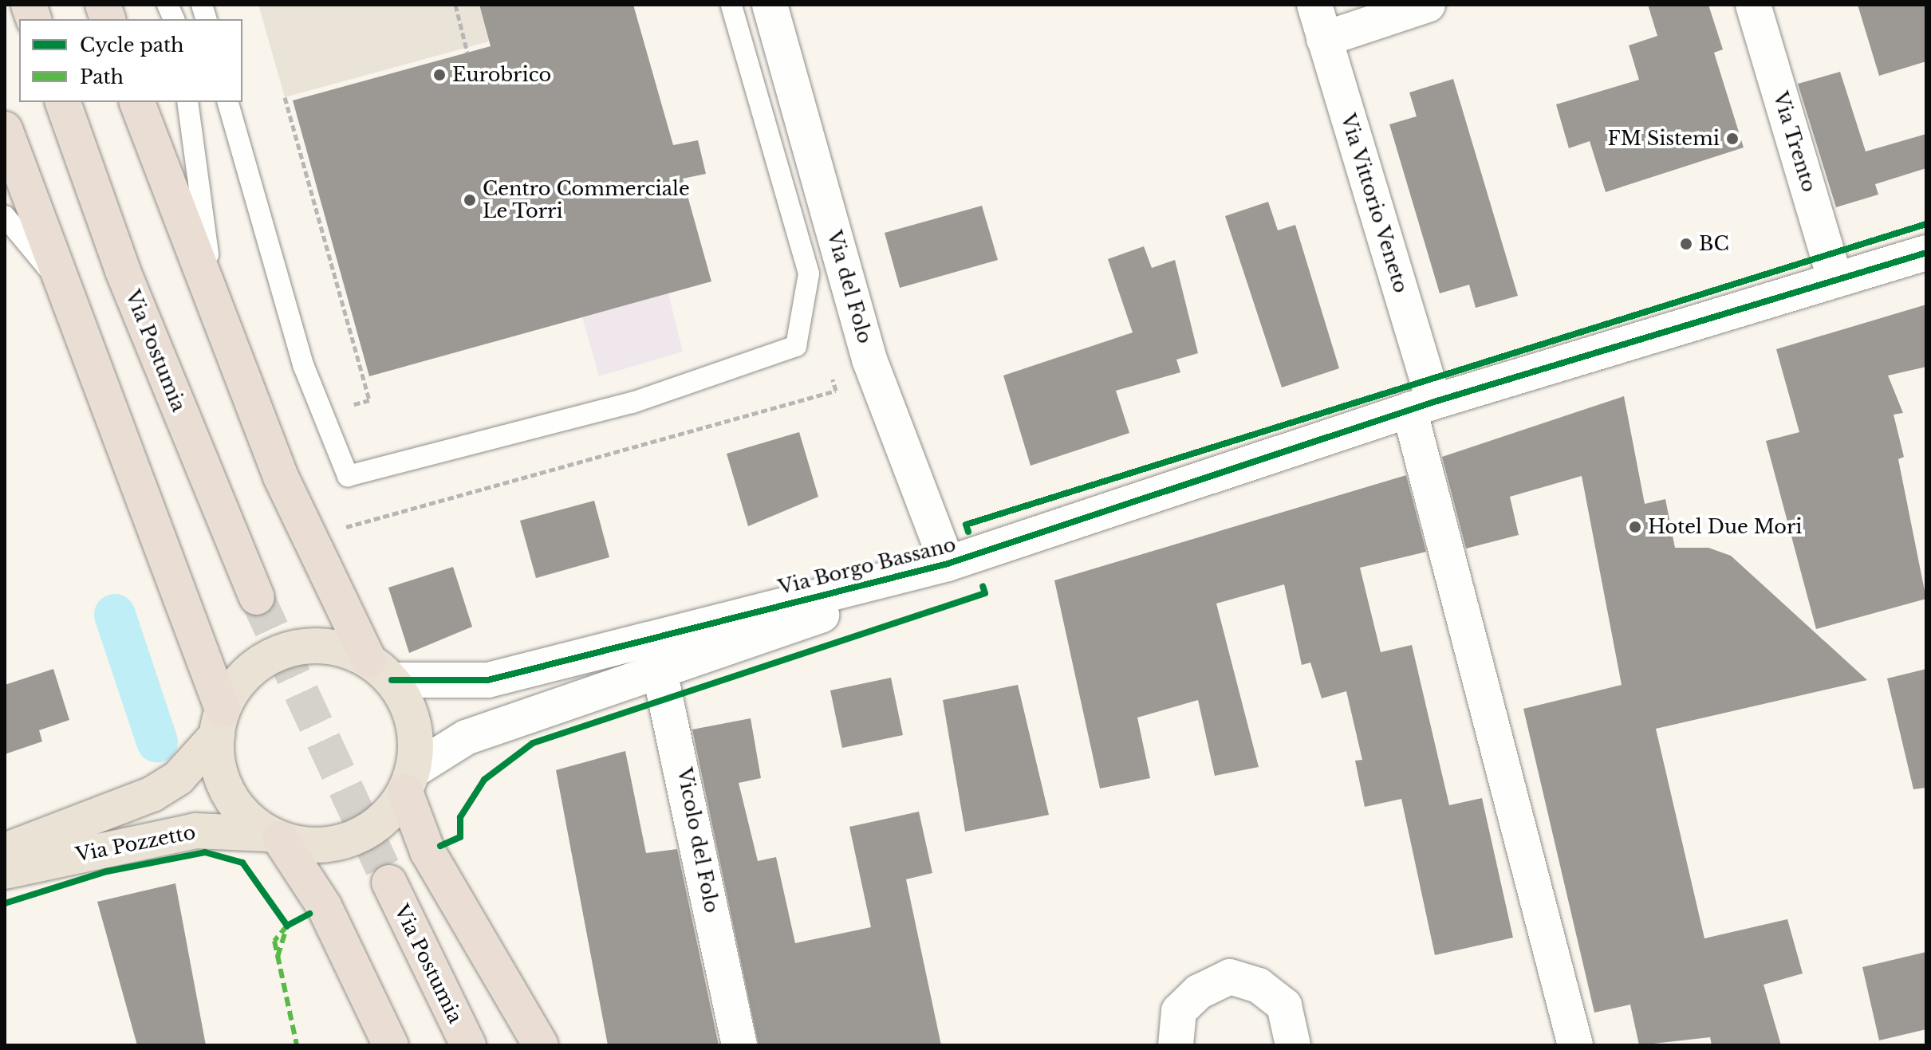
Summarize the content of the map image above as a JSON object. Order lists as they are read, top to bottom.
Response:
{
  "streets": {
    "highway": ["Via Postumia"],
    "main road": ["Via Borgo Bassano", "Via Pozzetto"],
    "street": [
      "Via Trento",
      "Via Vittorio Veneto",
      "Via del Folo",
      "Vicolo del Folo"
    ]
  },
  "crossings": [
    ["Via Trento", "Via Borgo Bassano"],
    ["Via Vittorio Veneto", "Via Borgo Bassano"],
    ["Via del Folo", "Via Borgo Bassano"],
    ["Via Borgo Bassano", "Vicolo del Folo"],
    ["Via Borgo Bassano", "Via Pozzetto"]
  ],
  "places": [
    "Eurobrico",
    "FM Sistemi",
    "Centro Commerciale Le Torri",
    "BC",
    "Hotel Due Mori"
  ],
  "legend": ["Cycle path", "Path"]
}
